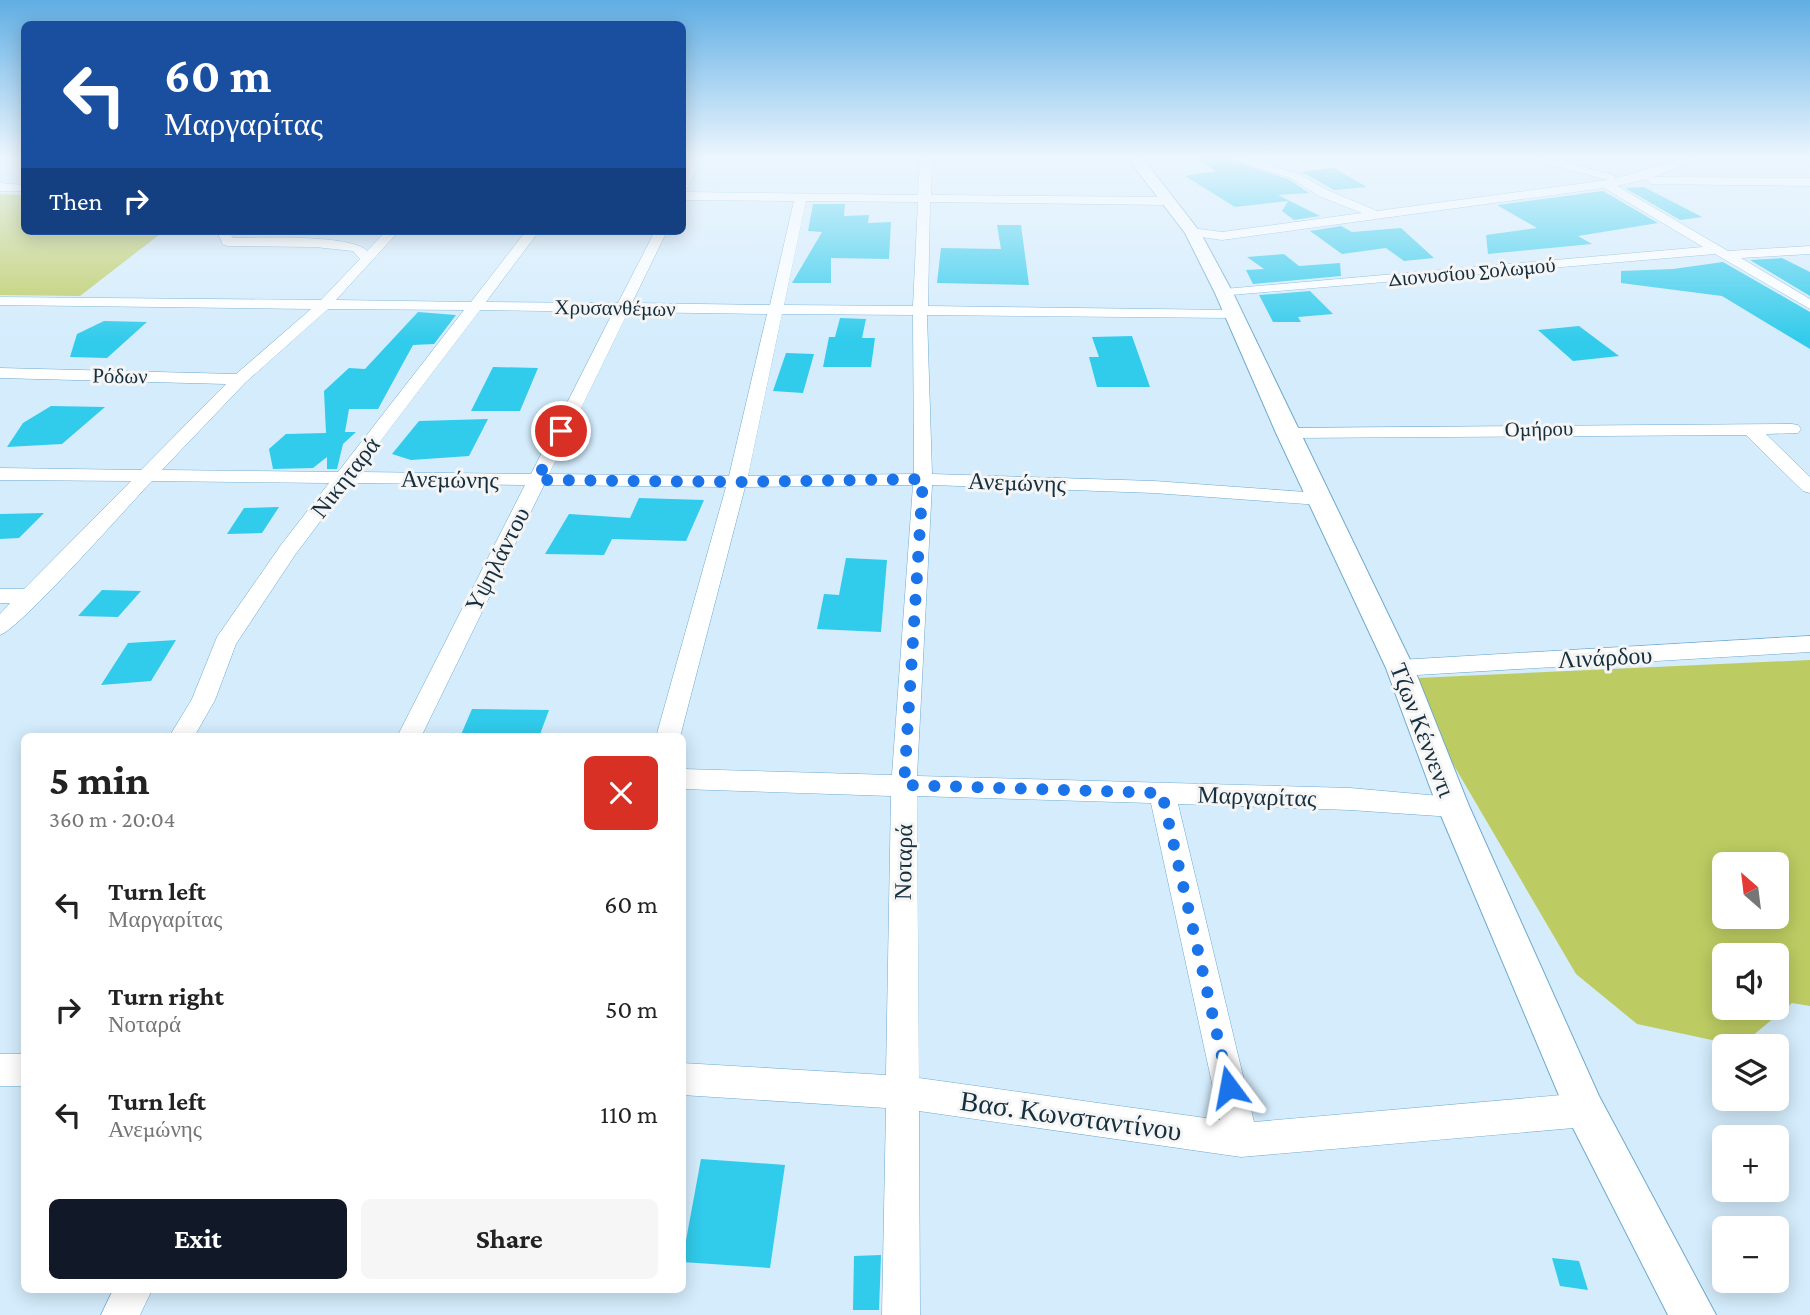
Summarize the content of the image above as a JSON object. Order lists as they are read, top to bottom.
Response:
{
  "streets": {
    "street": [
      "Διονυσίου Σολωμού",
      "Χρυσανθέμων",
      "Ρόδων",
      "Ομήρου",
      "Νικηταρά",
      "Ανεμώνης",
      "Υψηλάντου",
      "Λινάρδου",
      "Τζων Κέννεντι",
      "Μαργαρίτας",
      "Νοταρά",
      "Βασ. Κωνσταντίνου"
    ]
  },
  "crossings": [
    ["Διονυσίου Σολωμού", "Χρυσανθέμων"],
    ["Διονυσίου Σολωμού", "Τζων Κέννεντι"],
    ["Χρυσανθέμων", "Νικηταρά"],
    ["Χρυσανθέμων", "Υψηλάντου"],
    ["Χρυσανθέμων", "Τζων Κέννεντι"],
    ["Χρυσανθέμων", "Νοταρά"],
    ["Ομήρου", "Τζων Κέννεντι"],
    ["Νικηταρά", "Ανεμώνης"],
    ["Ανεμώνης", "Υψηλάντου"],
    ["Ανεμώνης", "Τζων Κέννεντι"],
    ["Ανεμώνης", "Νοταρά"],
    ["Λινάρδου", "Τζων Κέννεντι"],
    ["Τζων Κέννεντι", "Μαργαρίτας"],
    ["Τζων Κέννεντι", "Βασ. Κωνσταντίνου"],
    ["Μαργαρίτας", "Νοταρά"],
    ["Νοταρά", "Βασ. Κωνσταντίνου"]
  ],
  "north": "top left",
  "page": {
    "turn": ["60 m", "Μαργαρίτας"],
    "then": "Then",
    "heading": ["5 min", "360 m · 20:04"],
    "map_buttons": ["+", "−"],
    "list": [
      {
        "name": "Turn left",
        "note": "Μαργαρίτας",
        "value": "60 m"
      },
      {
        "name": "Turn right",
        "note": "Νοταρά",
        "value": "50 m"
      },
      {
        "name": "Turn left",
        "note": "Ανεμώνης",
        "value": "110 m"
      }
    ],
    "buttons": ["Exit", "Share"]
  }
}
